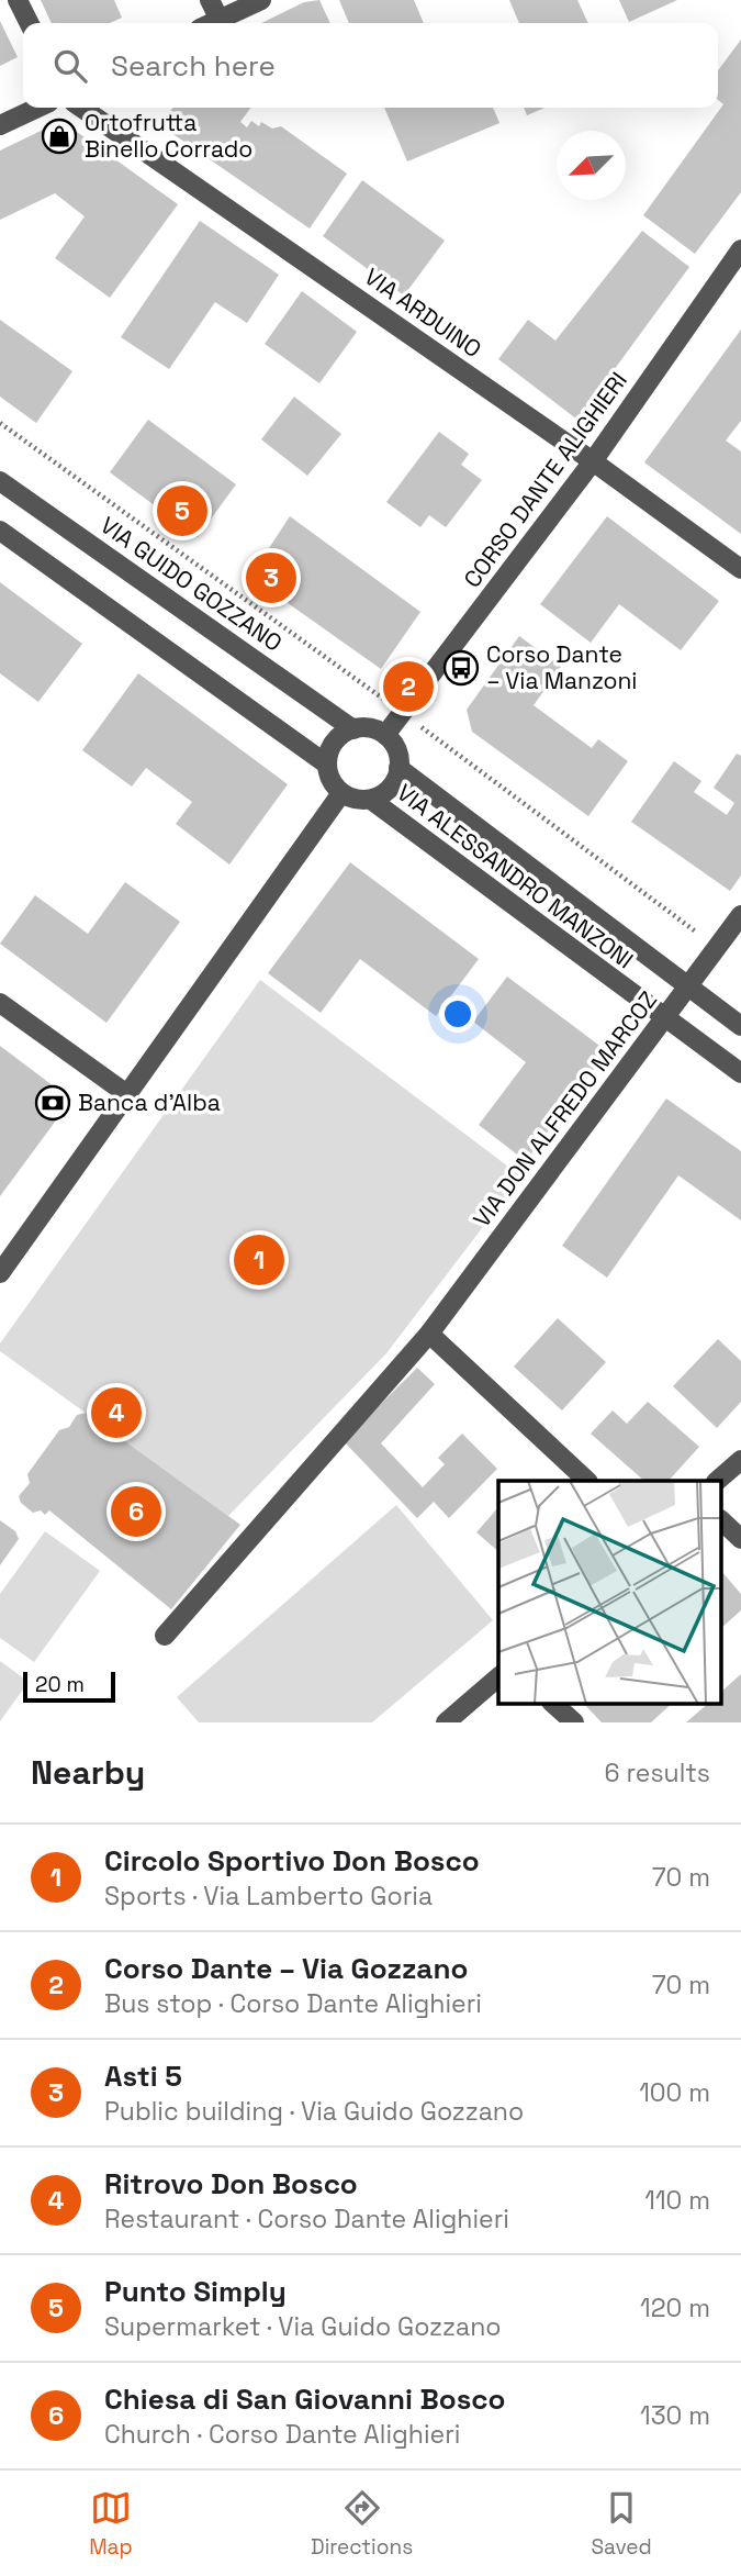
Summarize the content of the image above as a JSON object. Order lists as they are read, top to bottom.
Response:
{
  "streets": {
    "street": [
      "VIA ARDUINO",
      "CORSO DANTE ALIGHIERI",
      "VIA GUIDO GOZZANO",
      "VIA ALESSANDRO MANZONI",
      "VIA DON ALFREDO MARCOZ"
    ]
  },
  "crossings": [
    ["VIA ARDUINO", "CORSO DANTE ALIGHIERI"],
    ["CORSO DANTE ALIGHIERI", "VIA GUIDO GOZZANO"],
    ["CORSO DANTE ALIGHIERI", "VIA ALESSANDRO MANZONI"],
    ["VIA GUIDO GOZZANO", "VIA ALESSANDRO MANZONI"],
    ["VIA ALESSANDRO MANZONI", "VIA DON ALFREDO MARCOZ"]
  ],
  "places": {
    "shop": ["Ortofrutta Binello Corrado"],
    "bus stop": ["Corso Dante – Via Manzoni"],
    "bank": ["Banca d'Alba"]
  },
  "scale_bar": "20 m",
  "north": "bottom left",
  "page": {
    "search": "Search here",
    "pins": [
      "5",
      "3",
      "2",
      "1",
      "4",
      "6"
    ],
    "scale": "20 m",
    "heading": ["Nearby", "6 results"],
    "list": [
      {
        "mark": "1",
        "name": "Circolo Sportivo Don Bosco",
        "note": "Sports · Via Lamberto Goria",
        "value": "70 m"
      },
      {
        "mark": "2",
        "name": "Corso Dante – Via Gozzano",
        "note": "Bus stop · Corso Dante Alighieri",
        "value": "70 m"
      },
      {
        "mark": "3",
        "name": "Asti 5",
        "note": "Public building · Via Guido Gozzano",
        "value": "100 m"
      },
      {
        "mark": "4",
        "name": "Ritrovo Don Bosco",
        "note": "Restaurant · Corso Dante Alighieri",
        "value": "110 m"
      },
      {
        "mark": "5",
        "name": "Punto Simply",
        "note": "Supermarket · Via Guido Gozzano",
        "value": "120 m"
      },
      {
        "mark": "6",
        "name": "Chiesa di San Giovanni Bosco",
        "note": "Church · Corso Dante Alighieri",
        "value": "130 m"
      }
    ],
    "nav": ["Map", "Directions", "Saved"]
  }
}
